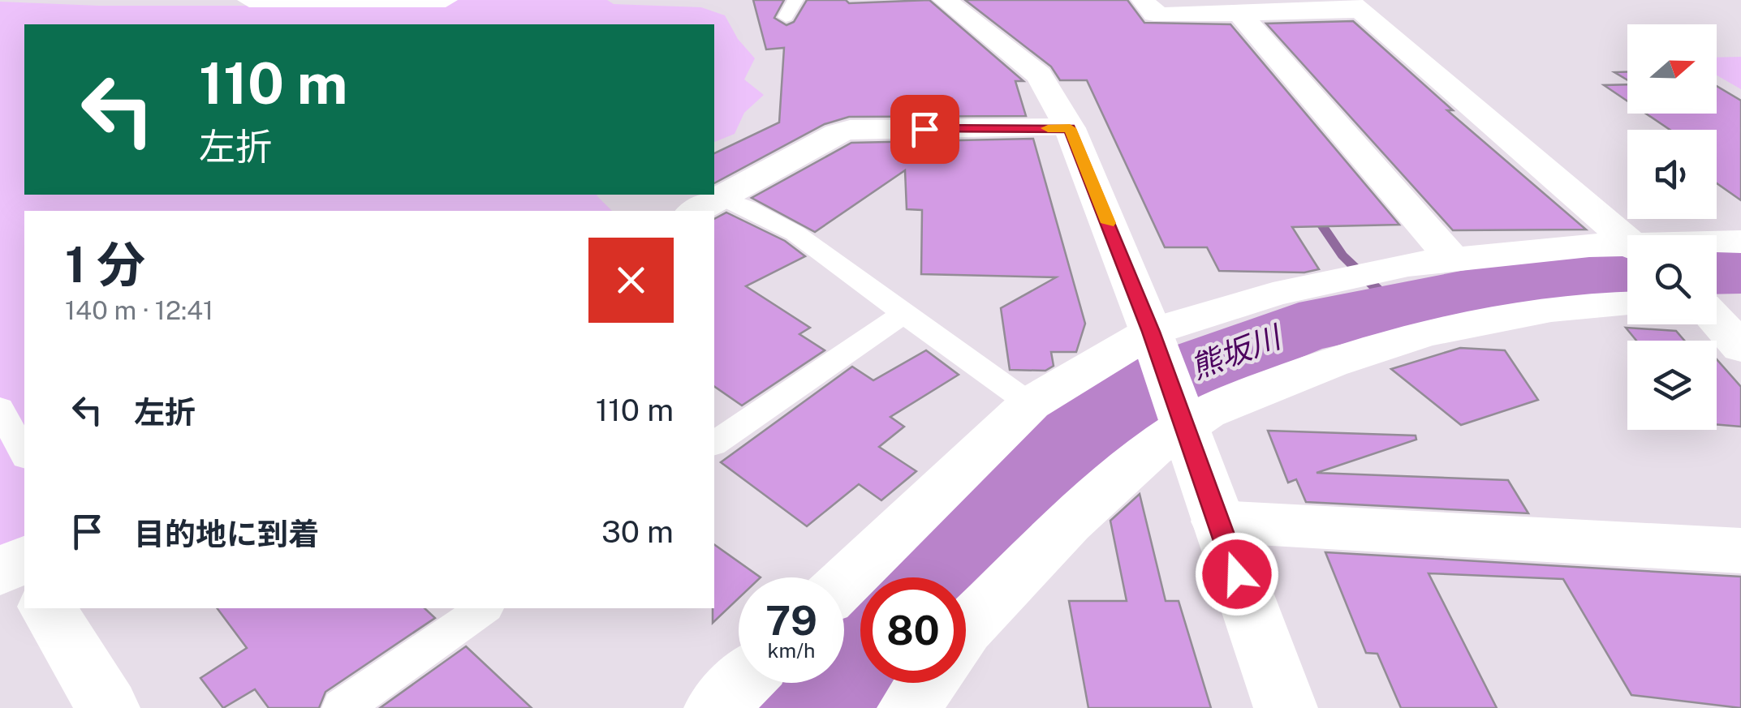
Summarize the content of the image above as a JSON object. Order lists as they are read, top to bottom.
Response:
{
  "water": ["熊坂川"],
  "north": "right",
  "page": {
    "turn": ["110 m", "左折"],
    "heading": ["1 分", "140 m · 12:41"],
    "list": [
      {
        "name": "左折",
        "value": "110 m"
      },
      {
        "name": "目的地に到着",
        "value": "30 m"
      }
    ],
    "speed": "79 km/h",
    "limit": "80"
  }
}
